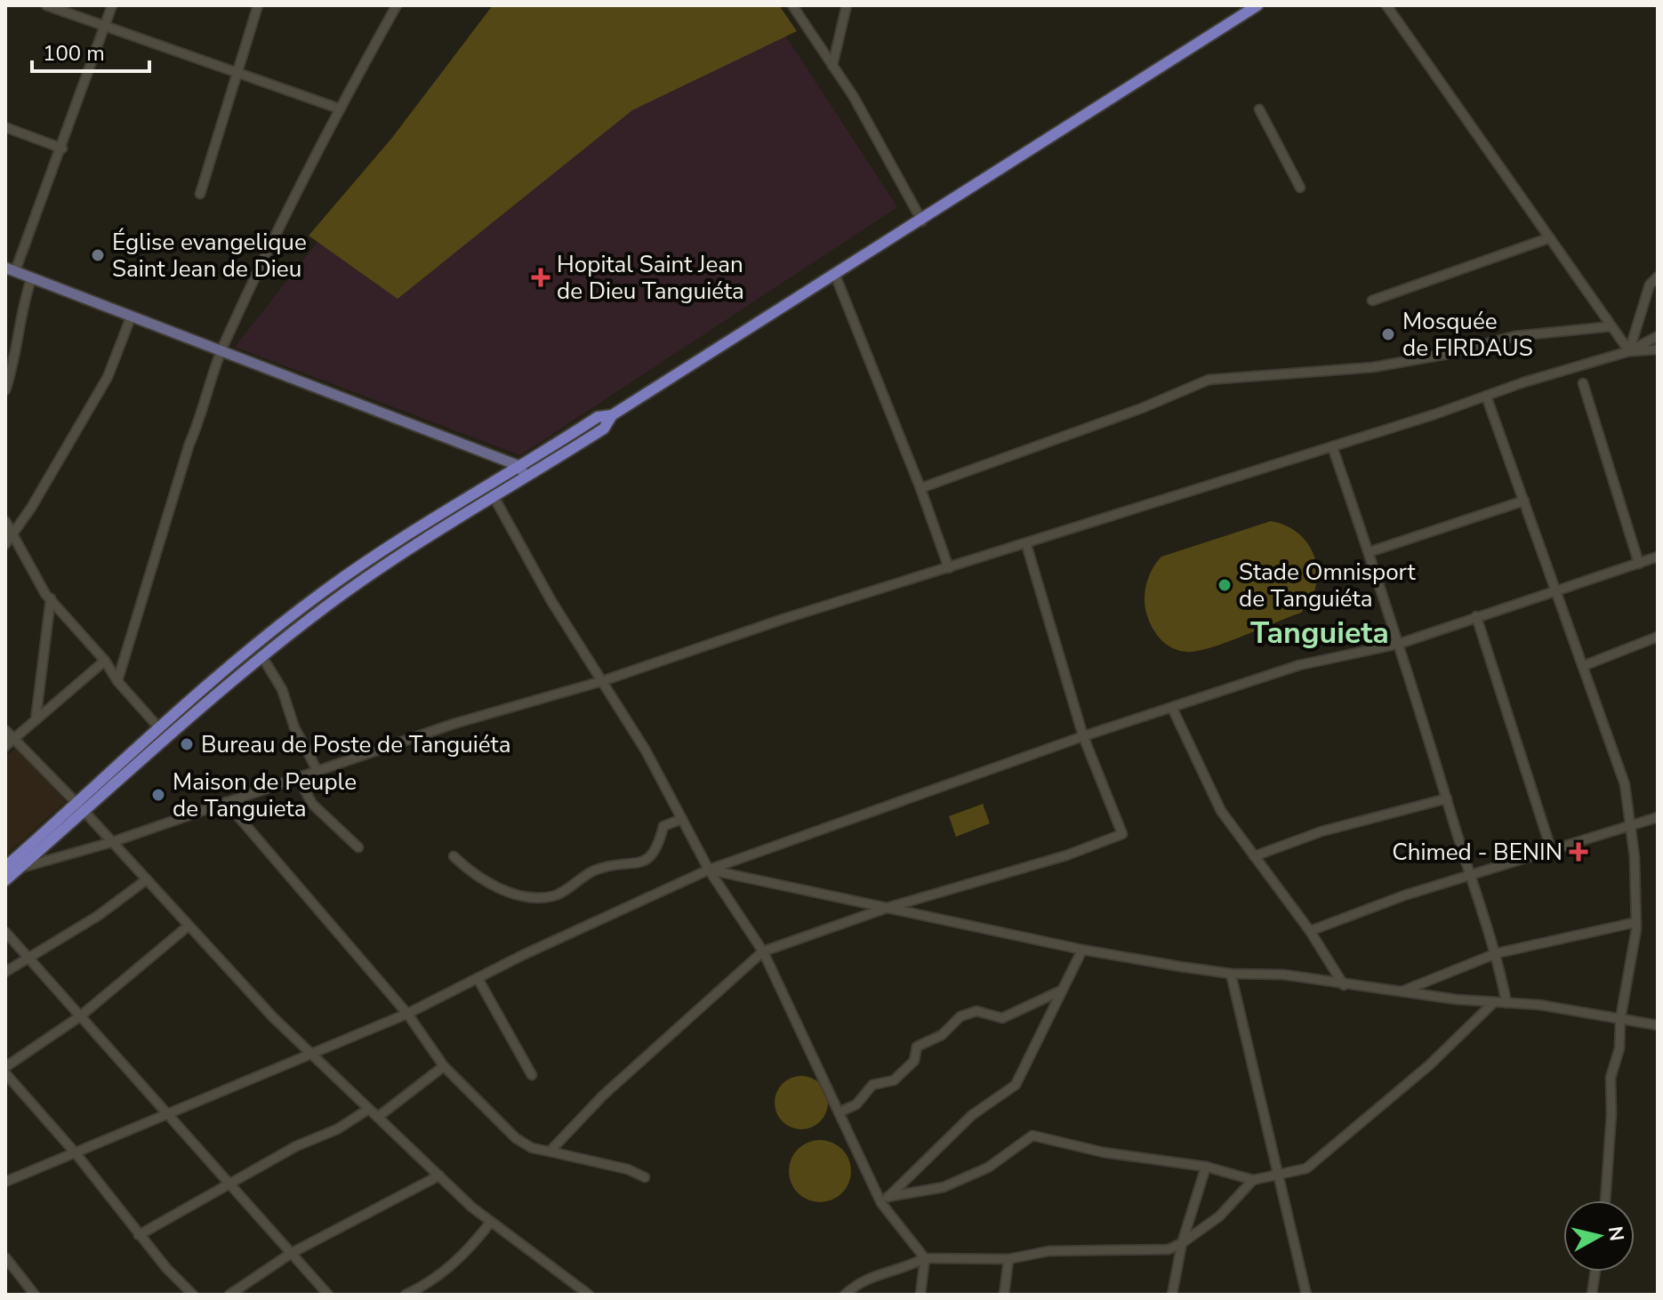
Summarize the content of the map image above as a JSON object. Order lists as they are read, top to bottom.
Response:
{
  "districts": ["Tanguieta"],
  "places": {
    "other": [
      "Église evangelique Saint Jean de Dieu",
      "Mosquée de FIRDAUS",
      "Stade Omnisport de Tanguiéta",
      "Bureau de Poste de Tanguiéta",
      "Maison de Peuple de Tanguieta"
    ],
    "health": ["Hopital Saint Jean de Dieu Tanguiéta", "Chimed - BENIN"]
  },
  "scale_bar": "100 m",
  "north": "right"
}
